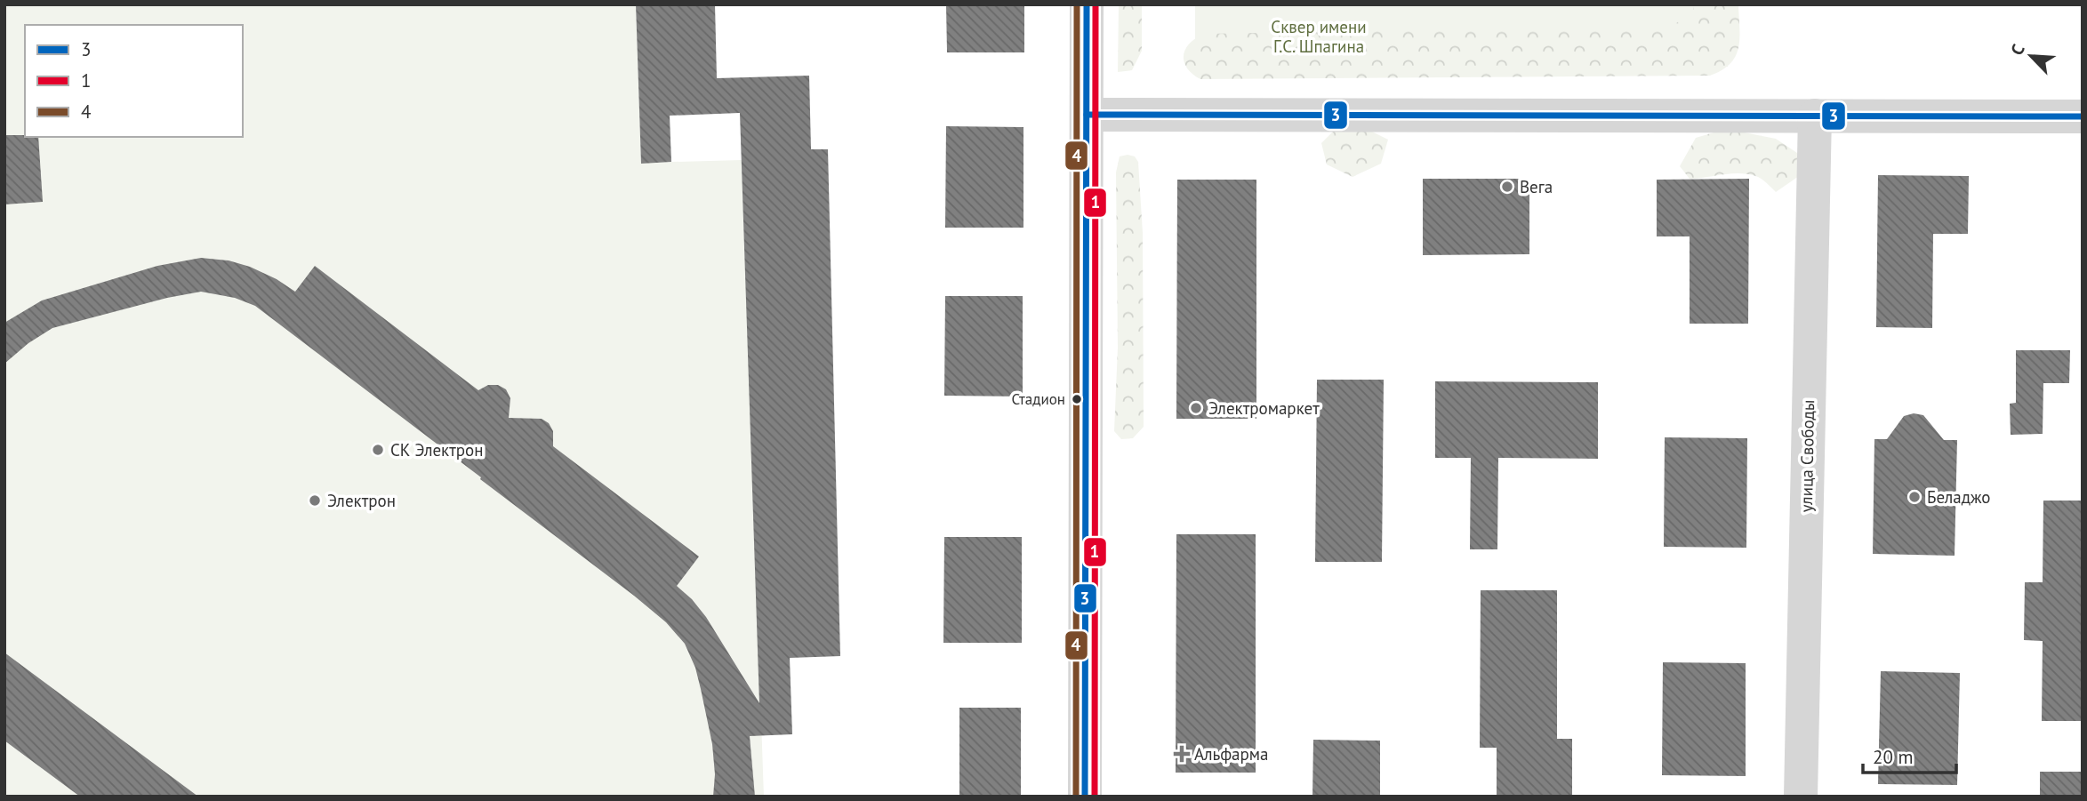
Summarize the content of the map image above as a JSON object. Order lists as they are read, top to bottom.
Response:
{
  "streets": {
    "street": ["улица Свободы"]
  },
  "parks": ["Сквер имени Г.С. Шпагина"],
  "places": {
    "other": [
      "Вега",
      "Стадион",
      "Электромаркет",
      "СК Электрон",
      "Беладжо",
      "Электрон"
    ],
    "health": ["Альфарма"]
  },
  "lines": ["transit line 3", "transit line 1", "transit line 4"],
  "legend": ["3", "1", "4"],
  "scale_bar": "20 m",
  "north": "top left"
}
